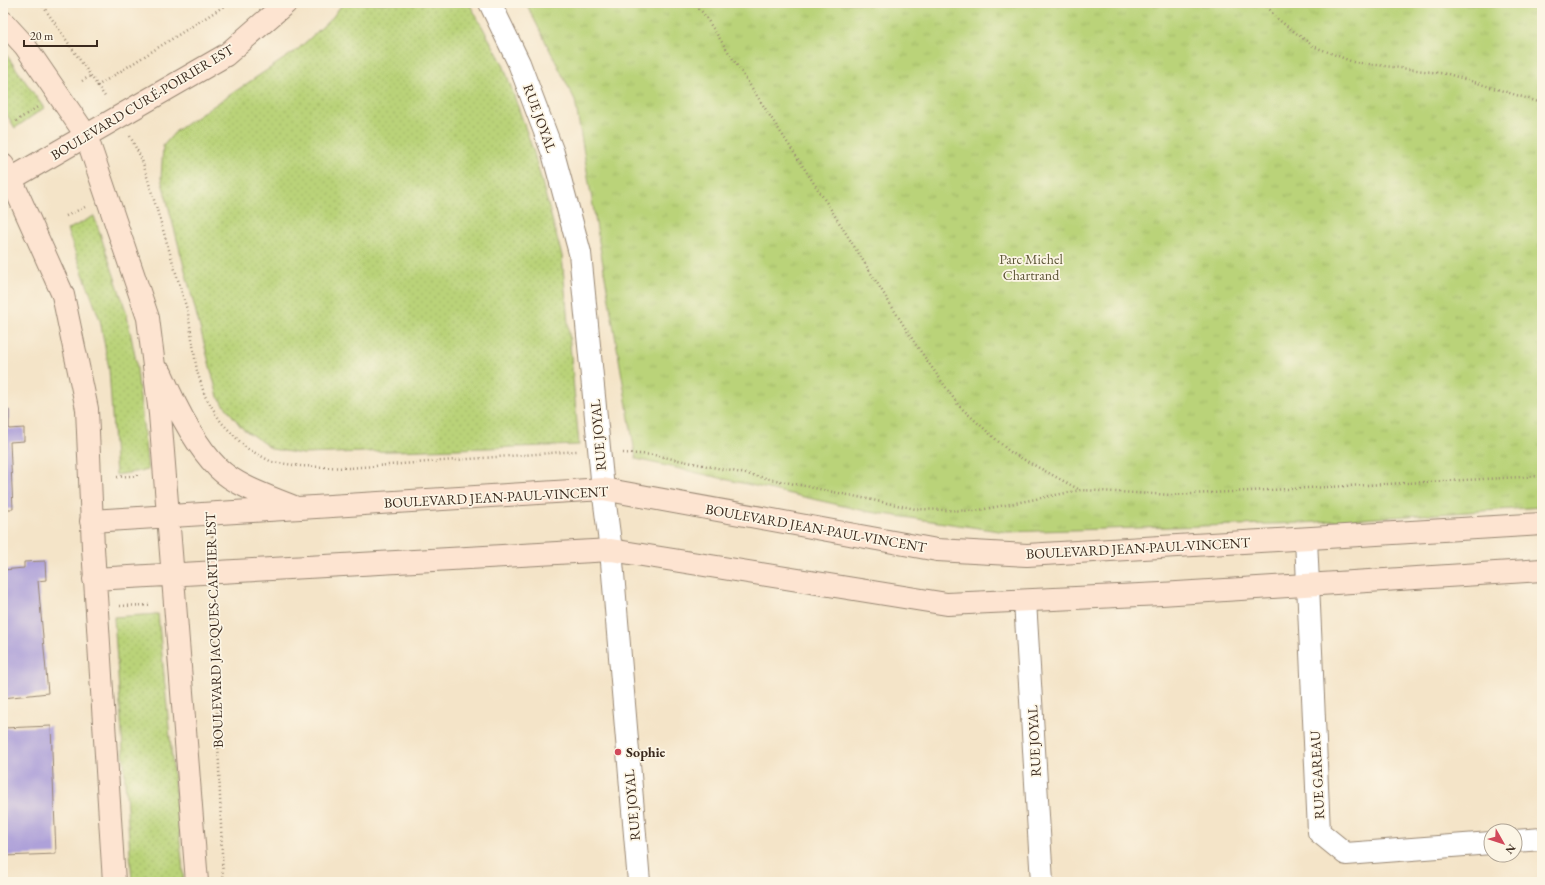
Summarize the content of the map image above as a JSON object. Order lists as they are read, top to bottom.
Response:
{
  "streets": {
    "street": [
      "BOULEVARD CURÉ-POIRIER EST",
      "RUE JOYAL",
      "BOULEVARD JEAN-PAUL-VINCENT",
      "RUE GAREAU"
    ],
    "path": ["BOULEVARD JACQUES-CARTIER EST"]
  },
  "crossings": [
    ["RUE JOYAL", "BOULEVARD JEAN-PAUL-VINCENT"],
    ["BOULEVARD JEAN-PAUL-VINCENT", "BOULEVARD JACQUES-CARTIER EST"],
    ["BOULEVARD JEAN-PAUL-VINCENT", "RUE GAREAU"]
  ],
  "parks": ["Parc Michel Chartrand"],
  "places": ["Sophie"],
  "scale_bar": "20 m",
  "north": "bottom right"
}
